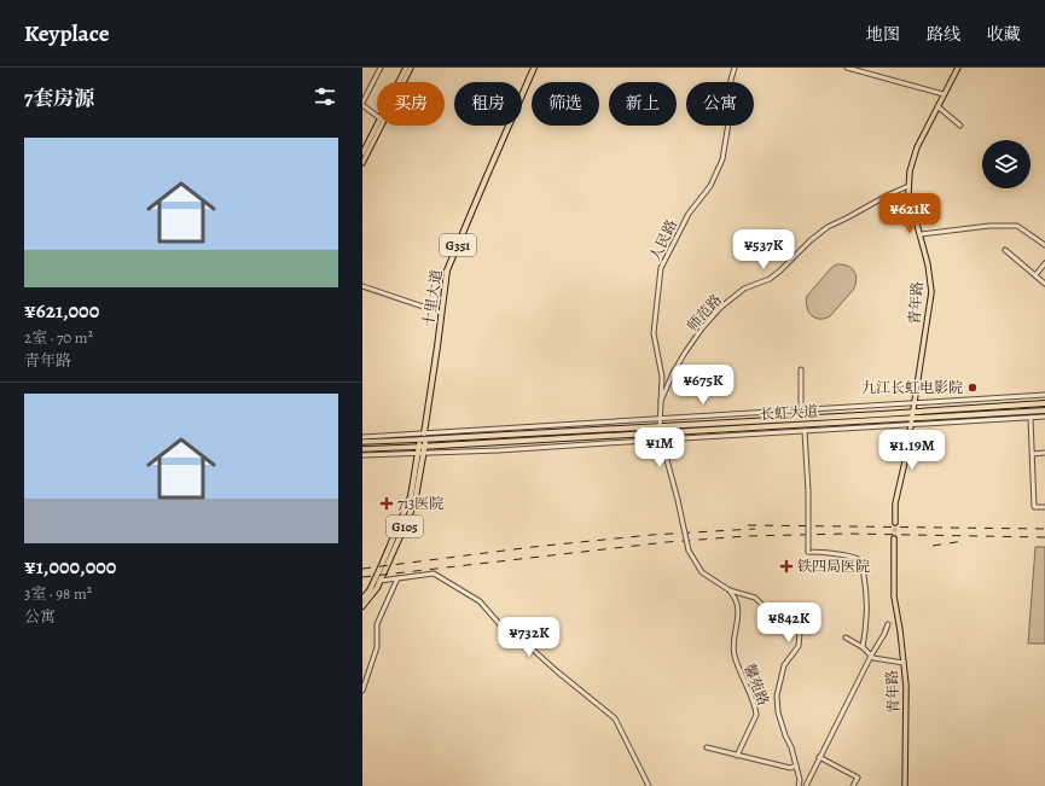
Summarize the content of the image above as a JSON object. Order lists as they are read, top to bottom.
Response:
{
  "streets": {
    "highway": [
      "G351",
      "十里大道",
      "长虹大道",
      "G105"
    ],
    "main road": ["青年路"],
    "street": ["人民路", "师范路", "馨苑路"]
  },
  "crossings": [
    ["人民路", "师范路"],
    ["人民路", "长虹大道"],
    ["人民路", "馨苑路"],
    ["青年路", "师范路"],
    ["青年路", "长虹大道"],
    ["长虹大道", "G105"]
  ],
  "places": {
    "other": ["九江长虹电影院"],
    "health": ["713医院", "铁四局医院"]
  },
  "page": {
    "header": "Keyplace",
    "nav": ["地图", "路线", "收藏"],
    "heading": "7套房源",
    "chip": [
      "买房",
      "租房",
      "筛选",
      "新上",
      "公寓"
    ],
    "list": [
      {
        "name": "¥621,000",
        "note": "2室 · 70 m² · 青年路"
      },
      {
        "name": "¥1,000,000",
        "note": "3室 · 98 m² · 公寓"
      }
    ],
    "price": [
      "¥621K",
      "¥537K",
      "¥675K",
      "¥1M",
      "¥1.19M",
      "¥842K",
      "¥732K"
    ]
  }
}
